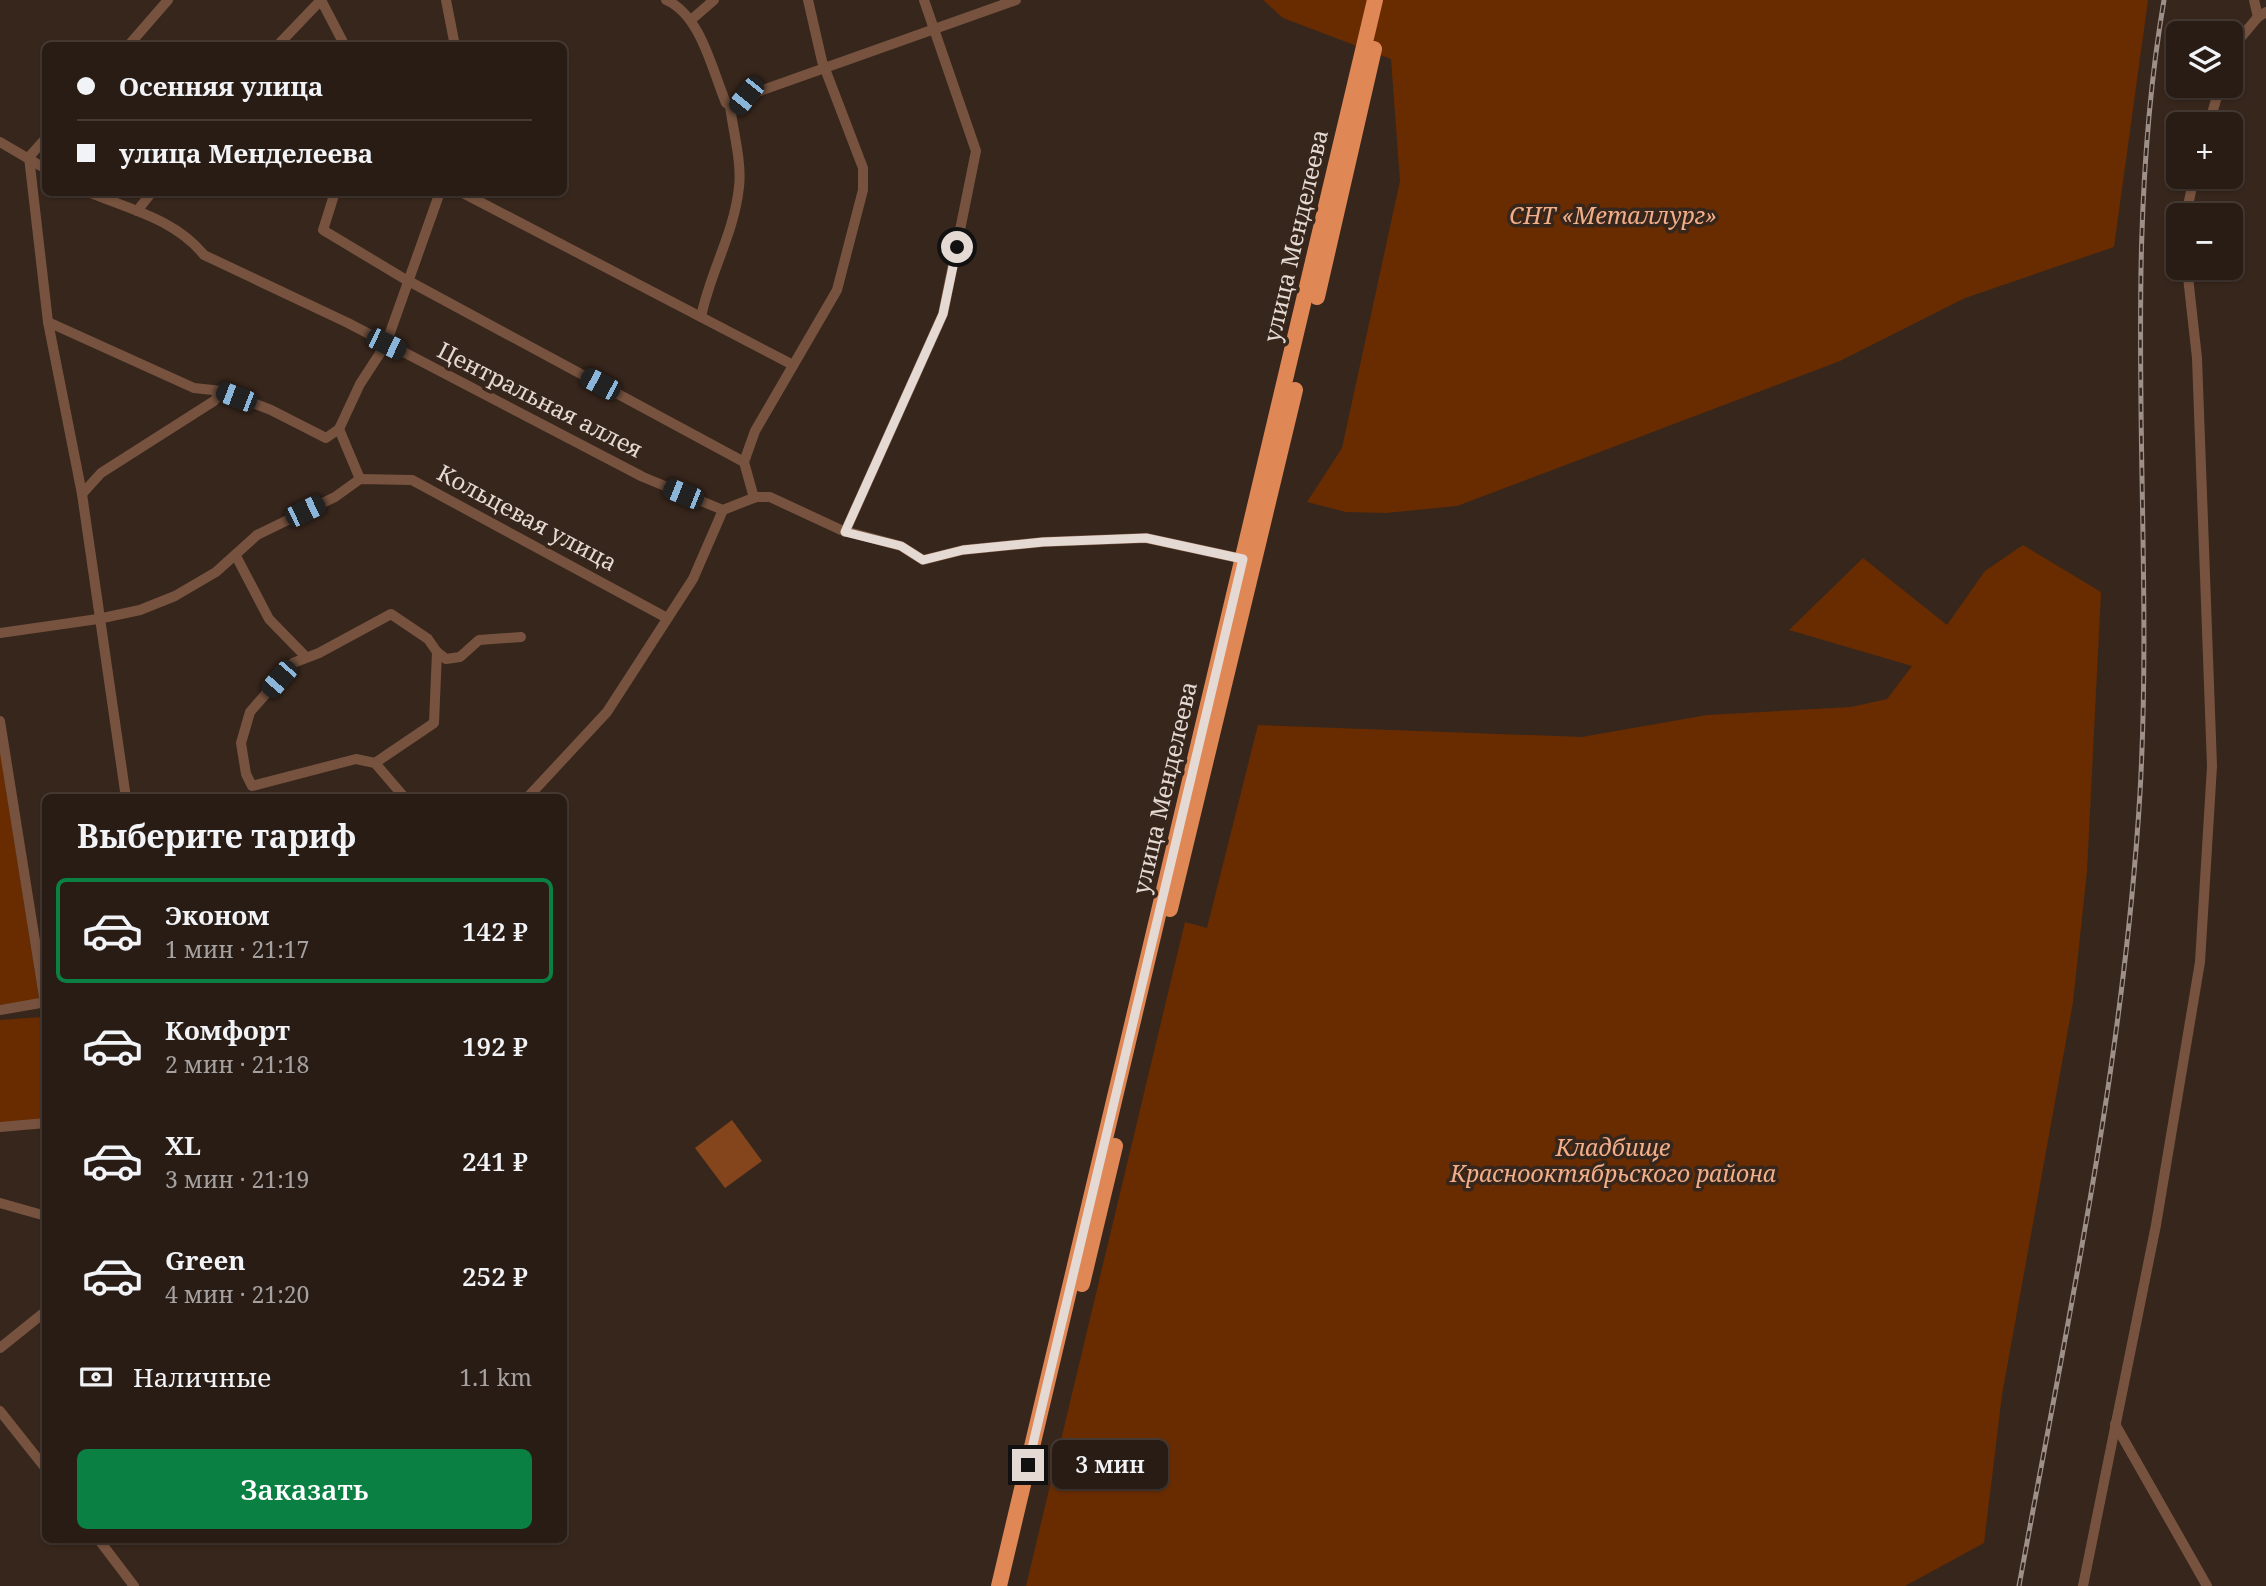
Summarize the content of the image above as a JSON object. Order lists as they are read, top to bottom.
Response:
{
  "streets": {
    "highway": ["улица Менделеева"],
    "street": ["Центральная аллея", "Кольцевая улица"]
  },
  "parks": ["СНТ «Металлург»", "Кладбище Краснооктябрьского района"],
  "page": {
    "map_buttons": ["+", "−"],
    "banner": ["Осенняя улица", "улица Менделеева"],
    "heading": "Выберите тариф",
    "list": [
      {
        "name": "Эконом",
        "note": "1 мин · 21:17",
        "value": "142 ₽"
      },
      {
        "name": "Комфорт",
        "note": "2 мин · 21:18",
        "value": "192 ₽"
      },
      {
        "name": "XL",
        "note": "3 мин · 21:19",
        "value": "241 ₽"
      },
      {
        "name": "Green",
        "note": "4 мин · 21:20",
        "value": "252 ₽"
      }
    ],
    "pay": ["Наличные", "1.1 km"],
    "buttons": "Заказать",
    "bubble": "3 мин"
  }
}
